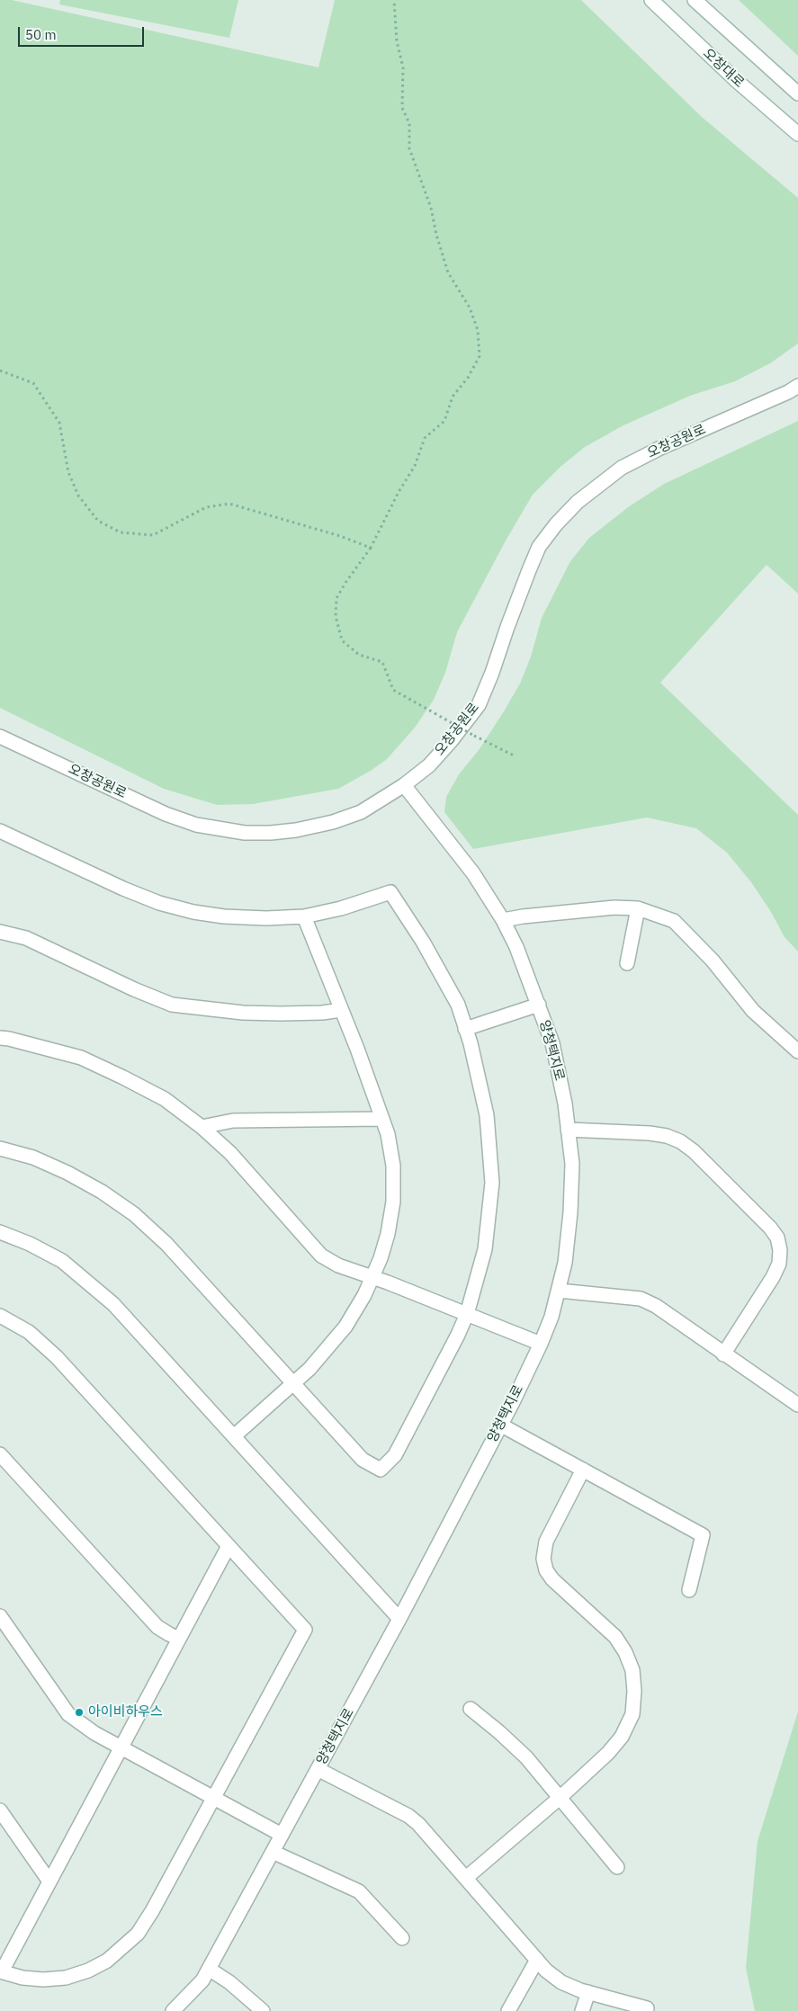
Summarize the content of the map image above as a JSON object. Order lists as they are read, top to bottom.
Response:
{
  "streets": {
    "street": ["오창대로", "오창공원로", "양청택지로"]
  },
  "crossings": [
    ["오창공원로", "양청택지로"]
  ],
  "places": ["아이비하우스"],
  "scale_bar": "50 m"
}
